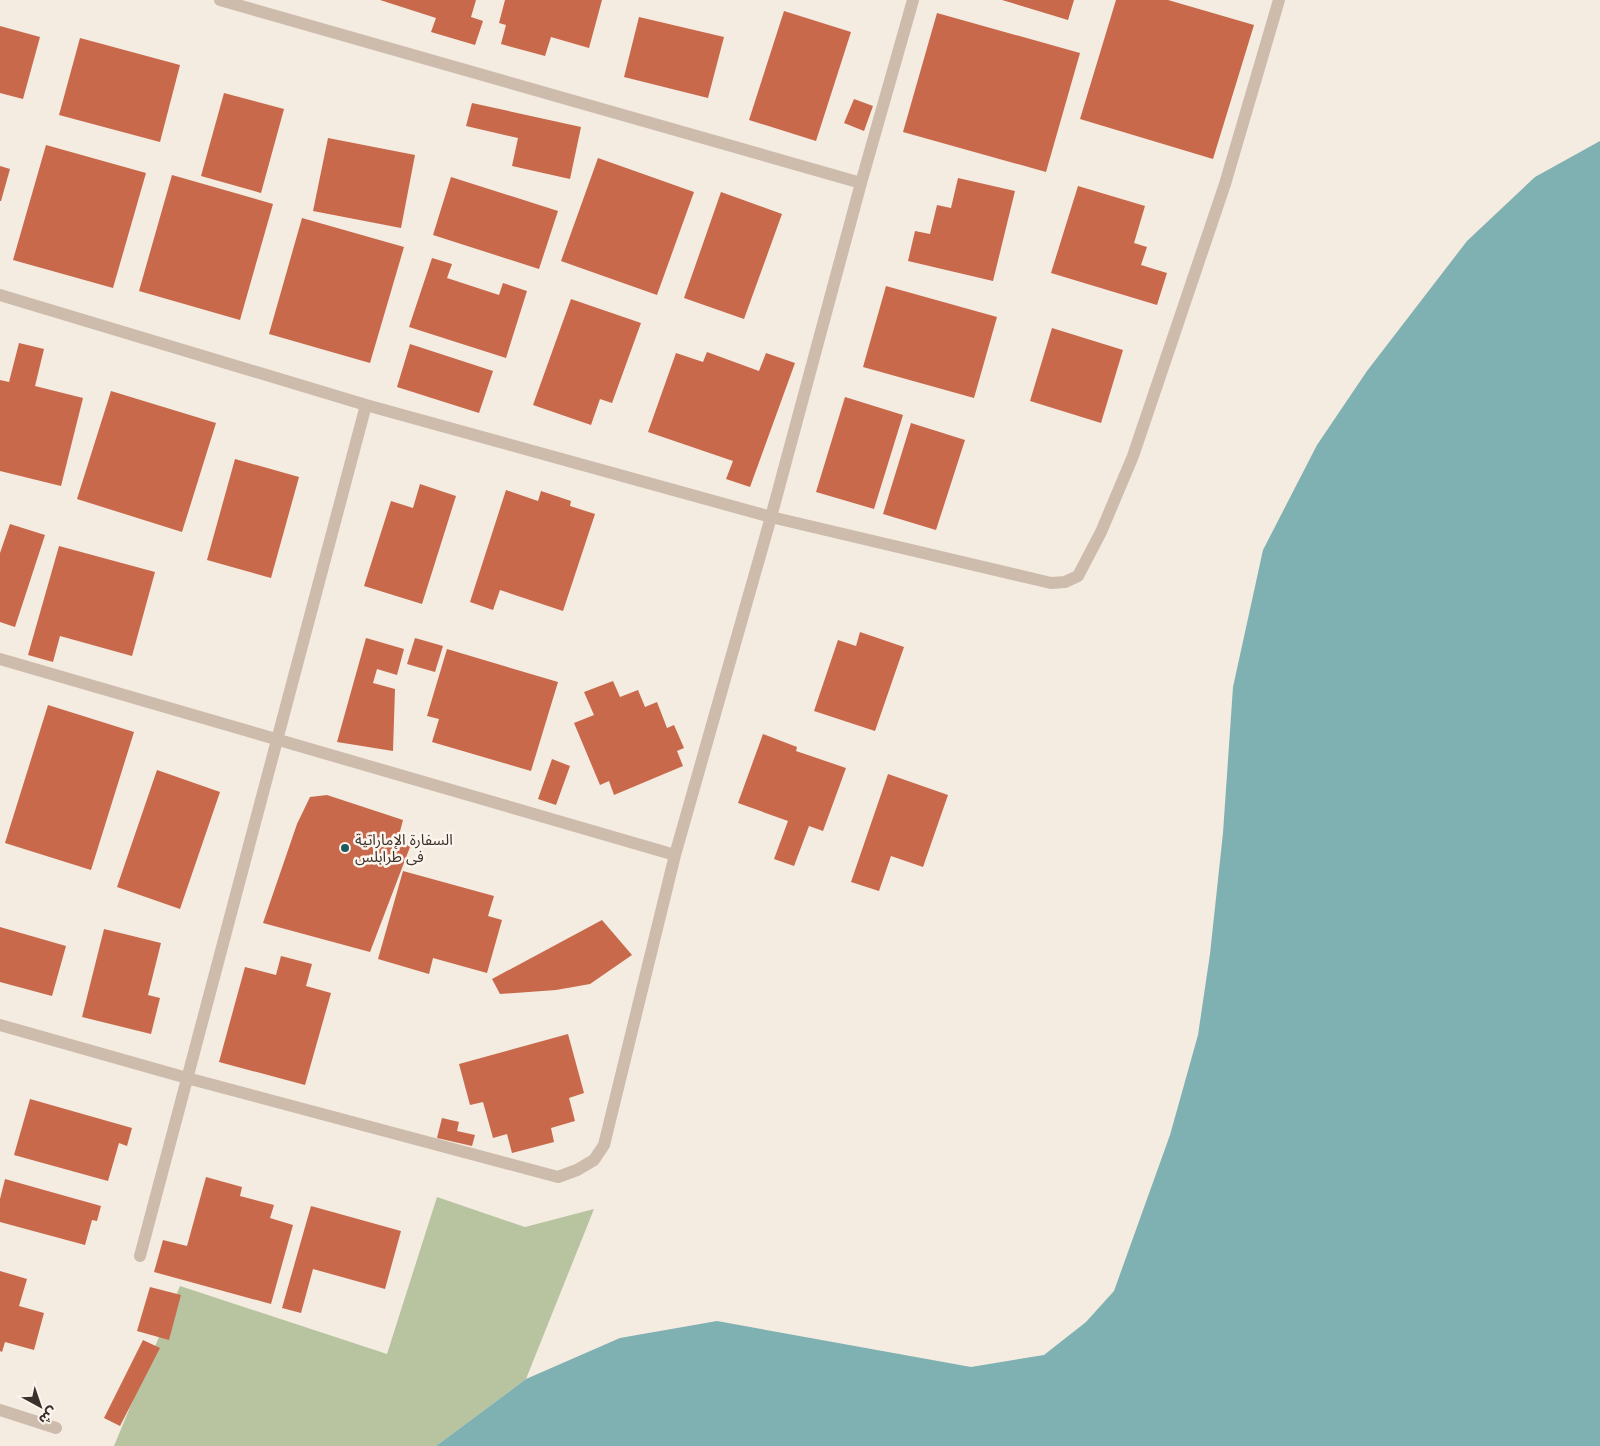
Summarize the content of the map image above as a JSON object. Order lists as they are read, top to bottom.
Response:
{
  "places": ["السفارة الإماراتية فى طرابلس"],
  "north": "bottom right"
}
